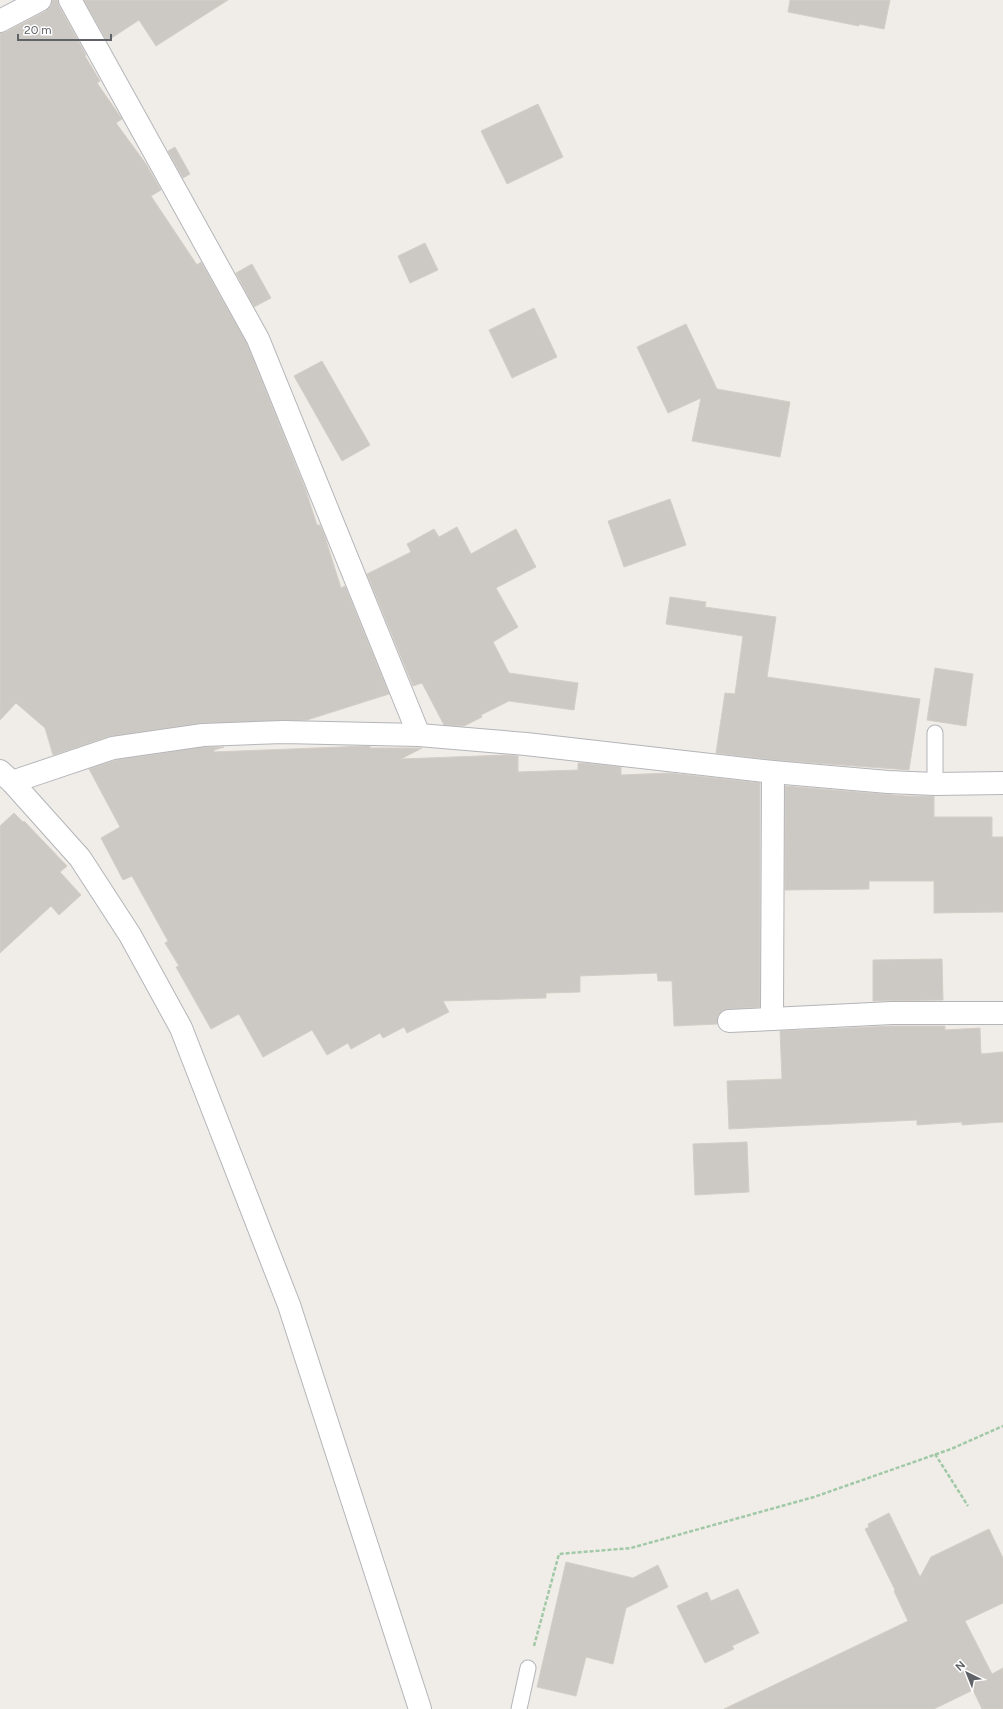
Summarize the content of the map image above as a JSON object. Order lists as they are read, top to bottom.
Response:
{
  "scale_bar": "20 m",
  "north": "top left"
}
